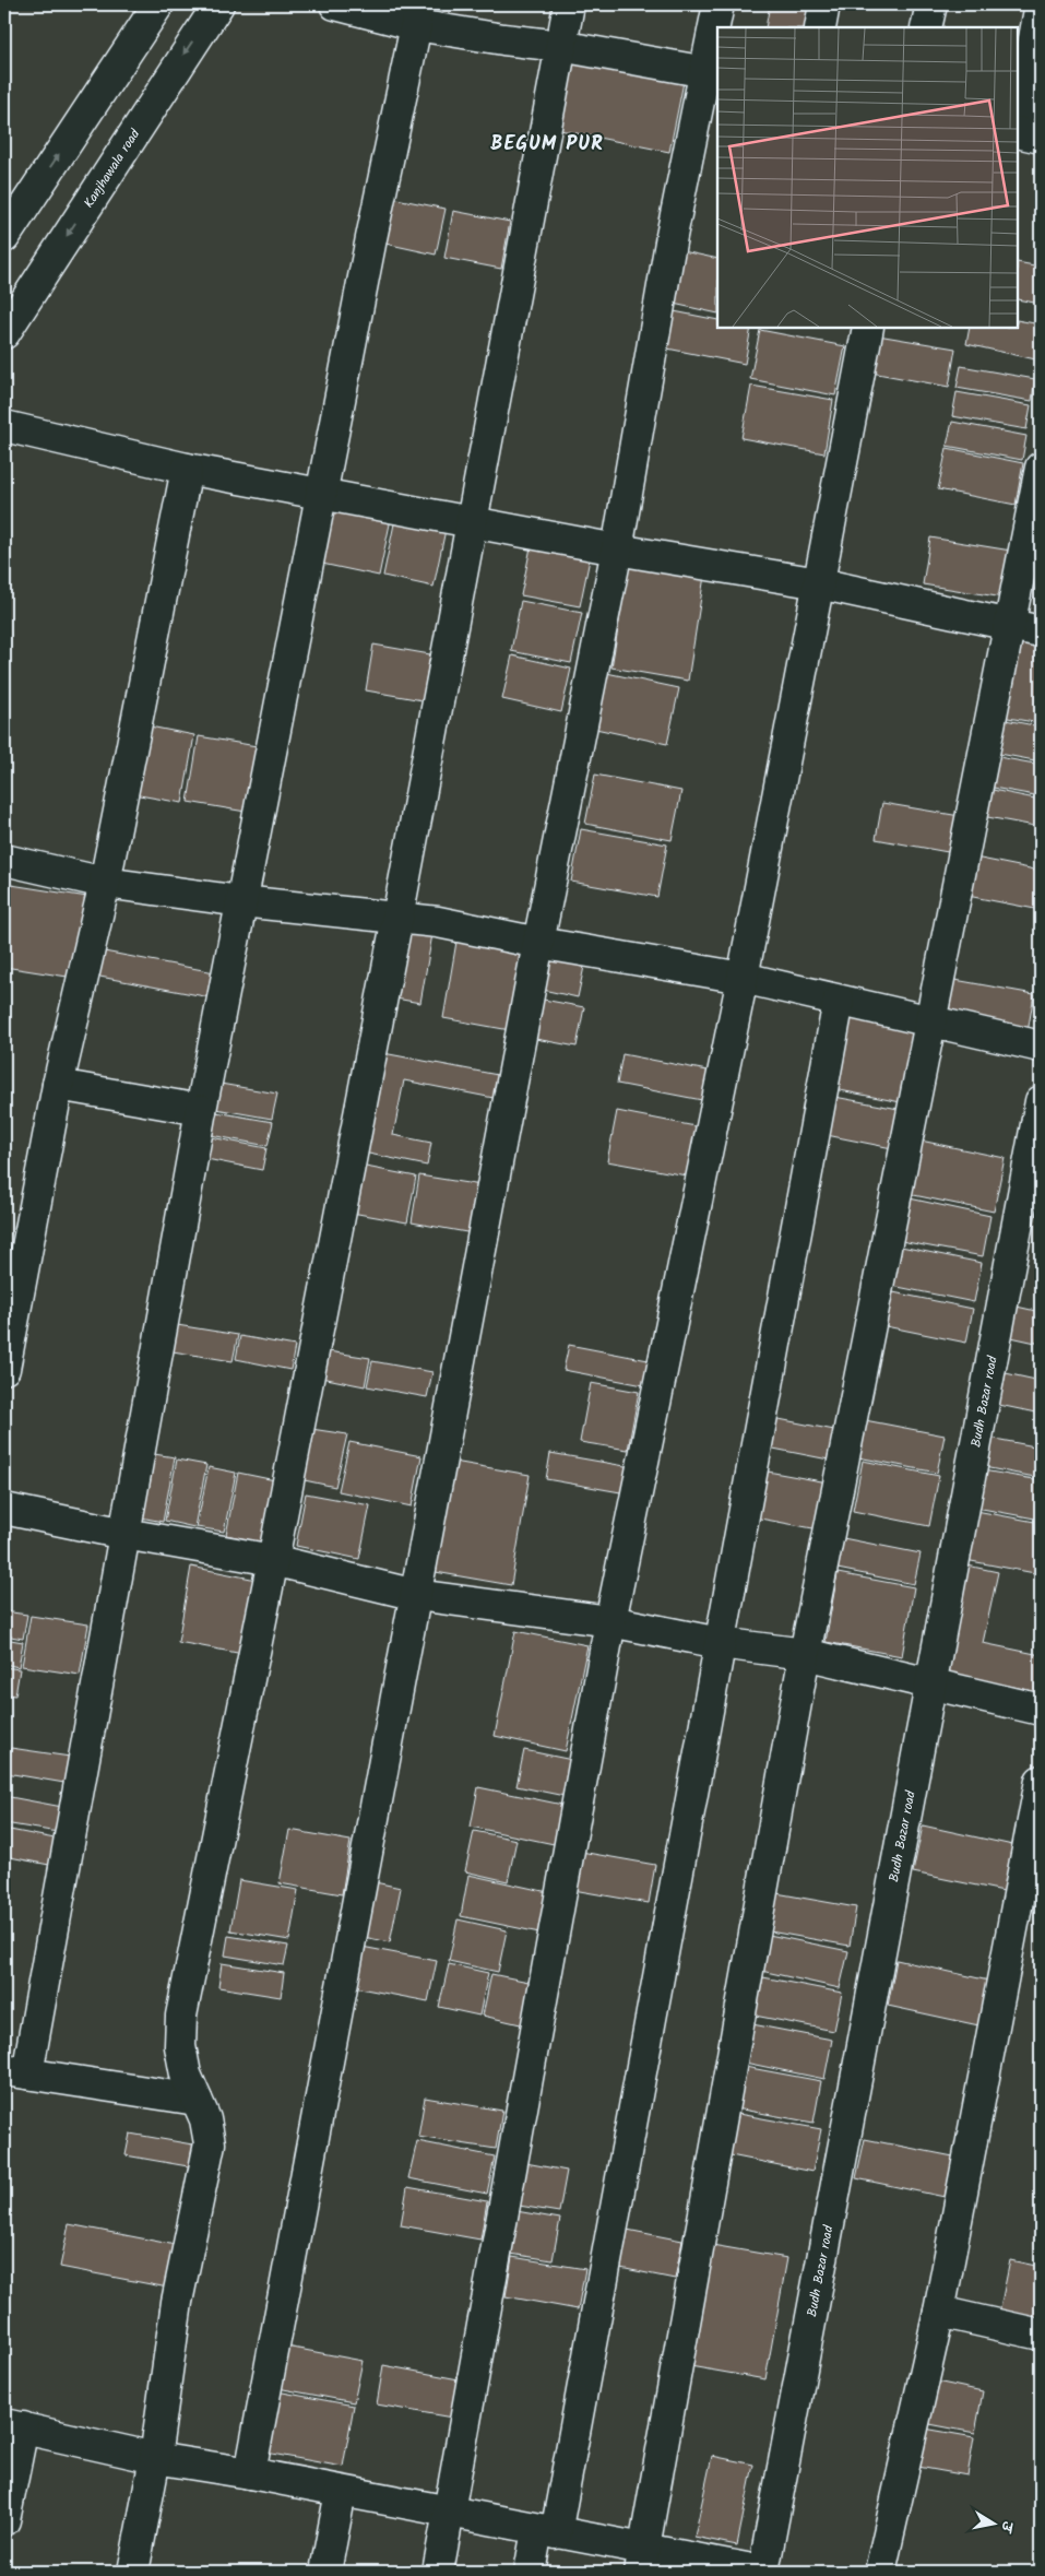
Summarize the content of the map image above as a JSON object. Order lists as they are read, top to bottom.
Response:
{
  "streets": {
    "street": ["Kanjhawala road", "Budh Bazar road"]
  },
  "districts": ["BEGUM PUR"],
  "north": "right"
}
